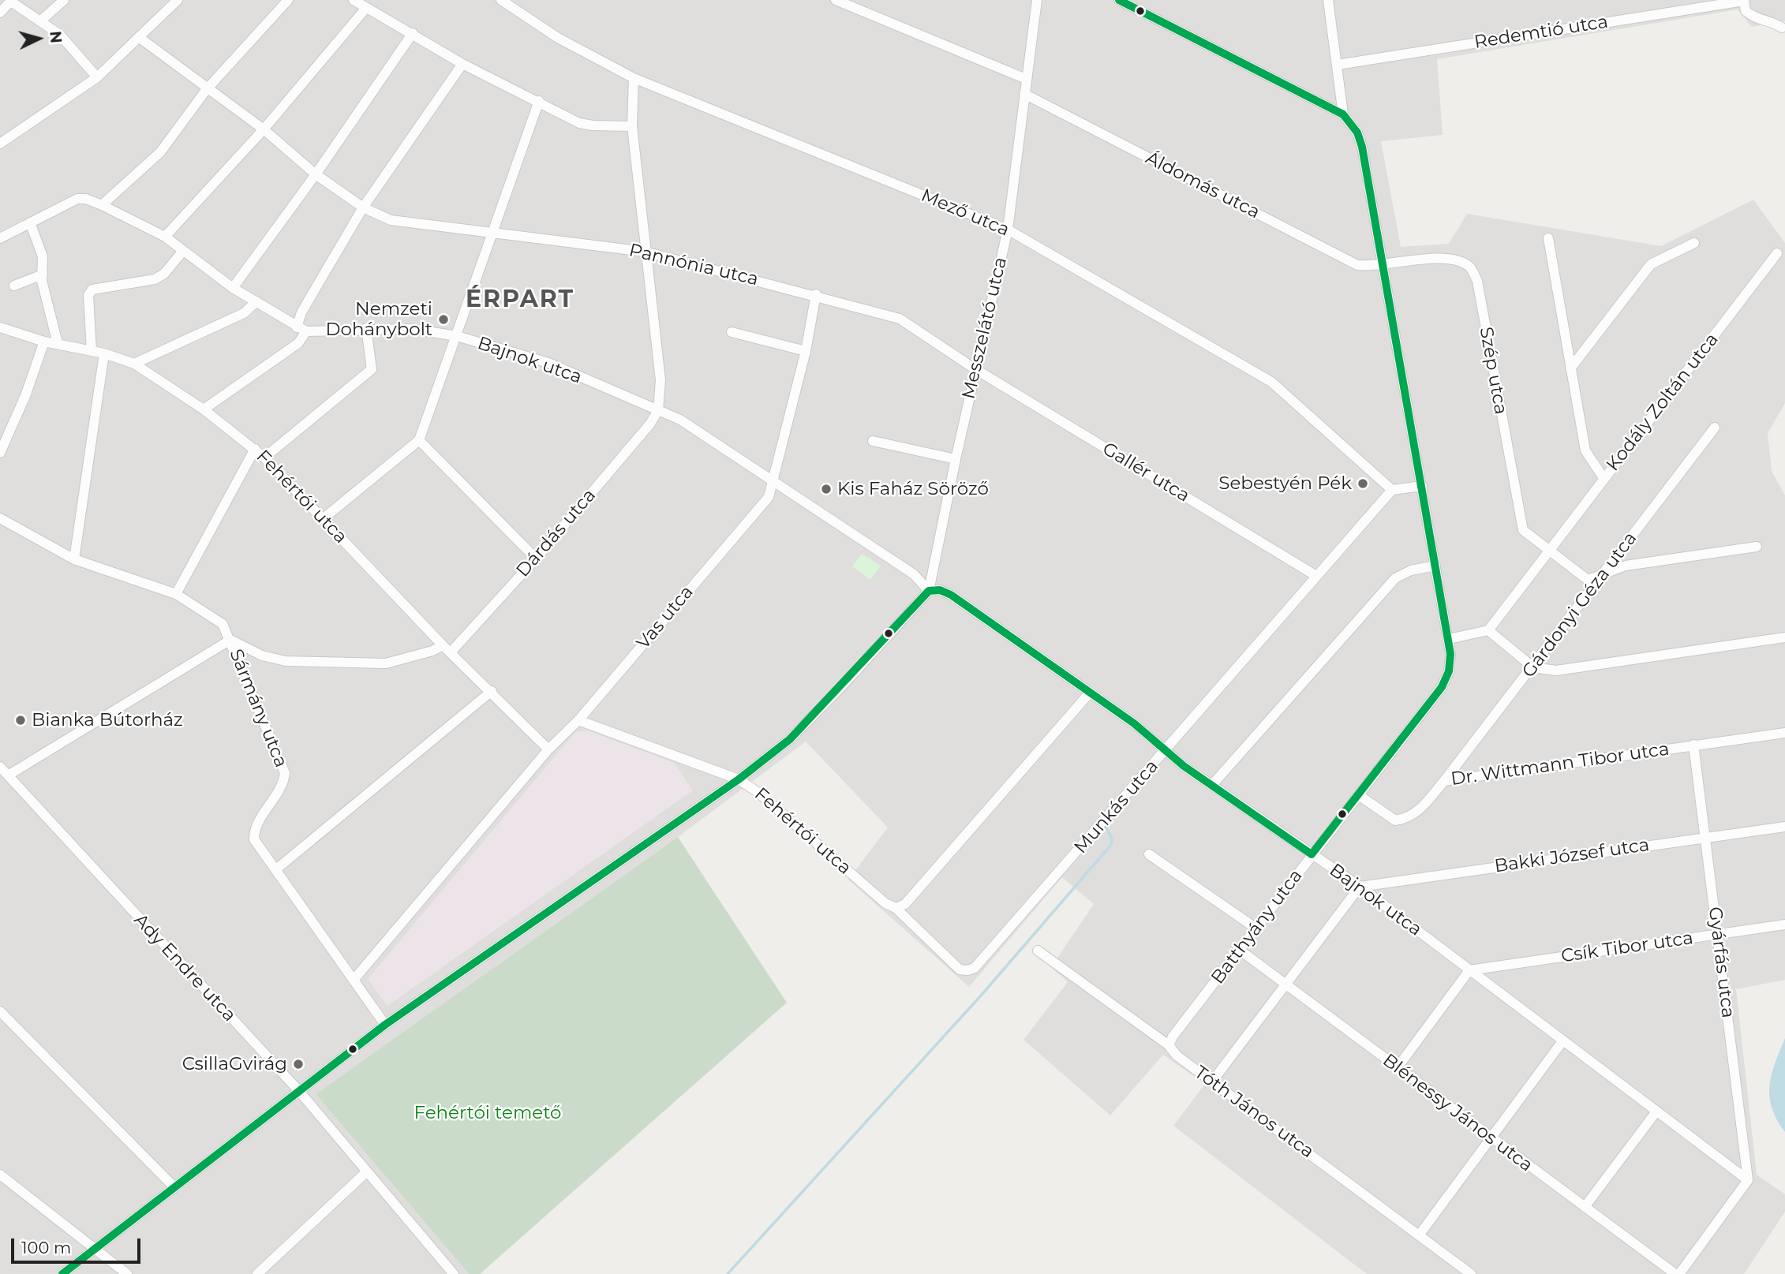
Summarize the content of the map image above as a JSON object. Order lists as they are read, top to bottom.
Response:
{
  "streets": {
    "street": [
      "Redemtió utca",
      "Áldomás utca",
      "Mező utca",
      "Pannónia utca",
      "Messzelátó utca",
      "Bajnok utca",
      "Szép utca",
      "Kodály Zoltán utca",
      "Gallér utca",
      "Fehértói utca",
      "Dárdás utca",
      "Gárdonyi Géza utca",
      "Vas utca",
      "Sármány utca",
      "Dr. Wittmann Tibor utca",
      "Munkás utca",
      "Bakki József utca",
      "Batthyány utca",
      "Csík Tibor utca",
      "Gyárfás utca",
      "Ady Endre utca",
      "Tóth János utca",
      "Blénessy János utca"
    ]
  },
  "crossings": [
    ["Áldomás utca", "Messzelátó utca"],
    ["Áldomás utca", "Szép utca"],
    ["Áldomás utca", "Batthyány utca"],
    ["Mező utca", "Messzelátó utca"],
    ["Mező utca", "Munkás utca"],
    ["Pannónia utca", "Messzelátó utca"],
    ["Pannónia utca", "Gallér utca"],
    ["Pannónia utca", "Vas utca"],
    ["Messzelátó utca", "Bajnok utca"],
    ["Messzelátó utca", "Gallér utca"],
    ["Bajnok utca", "Dárdás utca"],
    ["Bajnok utca", "Vas utca"],
    ["Bajnok utca", "Munkás utca"],
    ["Bajnok utca", "Bakki József utca"],
    ["Bajnok utca", "Batthyány utca"],
    ["Bajnok utca", "Csík Tibor utca"],
    ["Bajnok utca", "Gyárfás utca"],
    ["Szép utca", "Kodály Zoltán utca"],
    ["Szép utca", "Batthyány utca"],
    ["Gallér utca", "Munkás utca"],
    ["Fehértói utca", "Dárdás utca"],
    ["Fehértói utca", "Vas utca"],
    ["Fehértói utca", "Munkás utca"],
    ["Gárdonyi Géza utca", "Dr. Wittmann Tibor utca"],
    ["Vas utca", "Sármány utca"],
    ["Dr. Wittmann Tibor utca", "Batthyány utca"],
    ["Dr. Wittmann Tibor utca", "Gyárfás utca"],
    ["Bakki József utca", "Gyárfás utca"],
    ["Batthyány utca", "Tóth János utca"],
    ["Batthyány utca", "Blénessy János utca"],
    ["Csík Tibor utca", "Gyárfás utca"]
  ],
  "districts": ["ÉRPART"],
  "parks": ["Fehértói temető"],
  "places": [
    "Nemzeti Dohánybolt",
    "Sebestyén Pék",
    "Kis Faház Söröző",
    "Bianka Bútorház",
    "CsillaGvirág"
  ],
  "scale_bar": "100 m",
  "north": "right"
}
